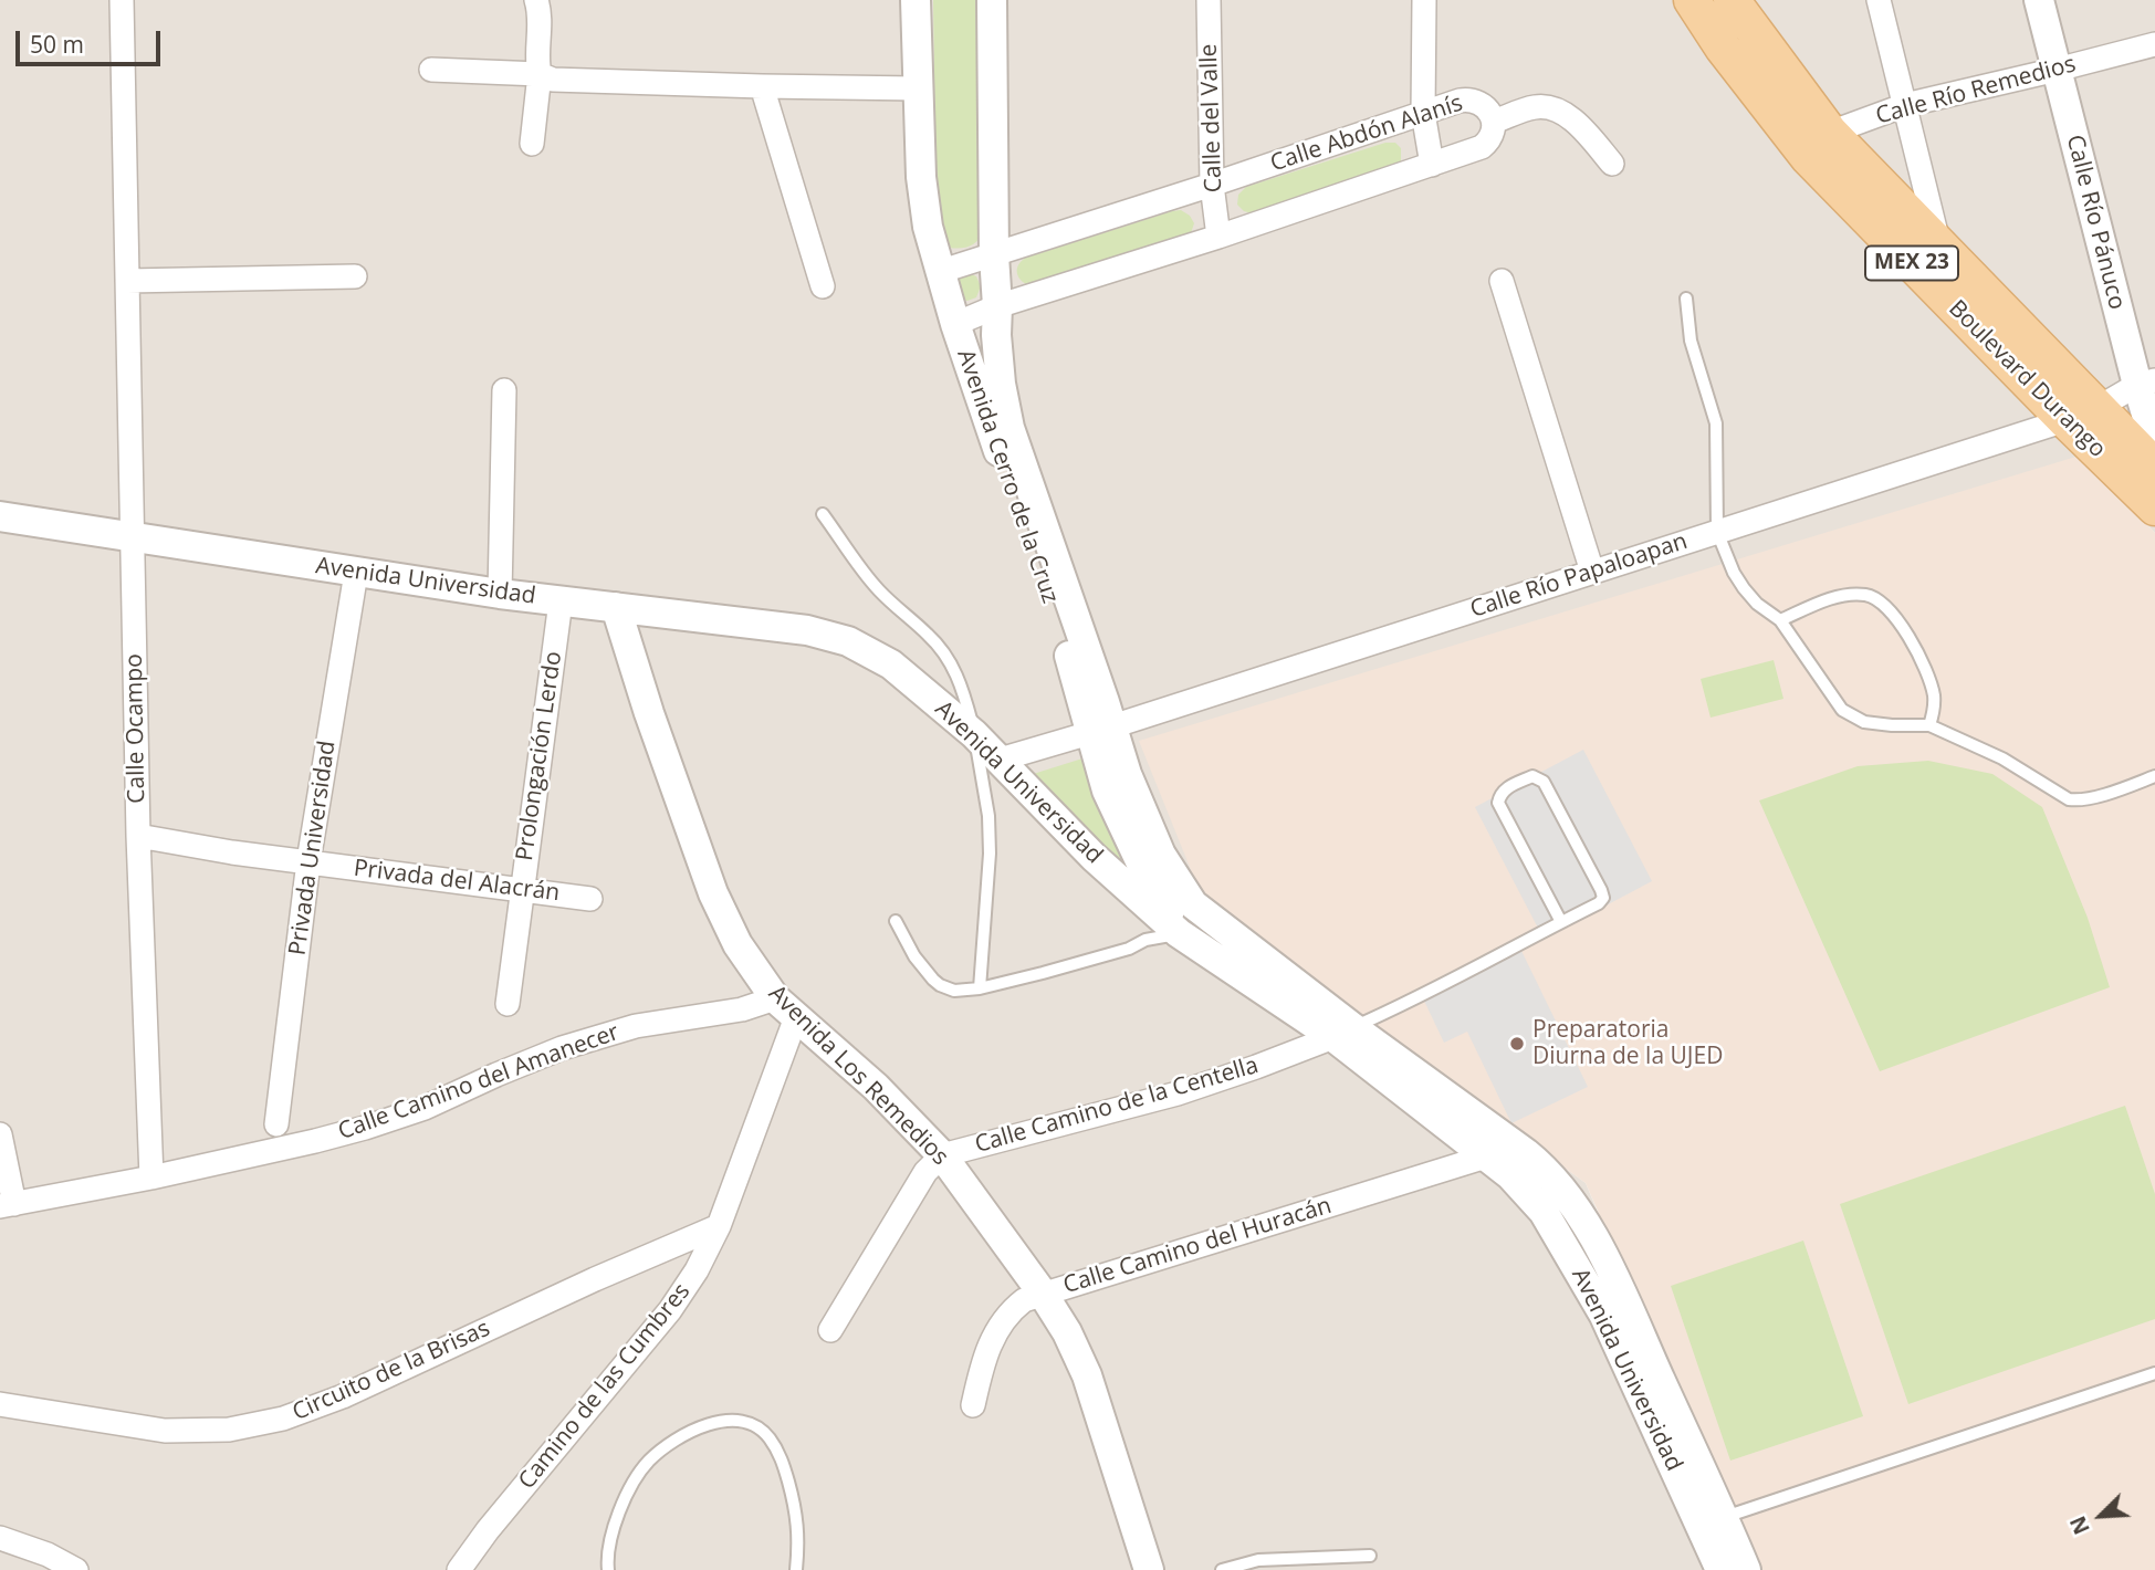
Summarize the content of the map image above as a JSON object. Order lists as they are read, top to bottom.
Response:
{
  "streets": {
    "main road": ["MEX 23", "Boulevard Durango"],
    "street": [
      "Calle Río Remedios",
      "Calle del Valle",
      "Calle Abdón Alanís",
      "Calle Río Pánuco",
      "Avenida Cerro de la Cruz",
      "Calle Río Papaloapan",
      "Avenida Universidad",
      "Calle Ocampo",
      "Prolongación Lerdo",
      "Privada Universidad",
      "Privada del Alacrán",
      "Avenida Los Remedios",
      "Calle Camino del Amanecer",
      "Calle Camino de la Centella",
      "Calle Camino del Huracán",
      "Circuito de la Brisas",
      "Camino de las Cumbres"
    ]
  },
  "crossings": [
    ["Calle Río Remedios", "Calle Río Pánuco"],
    ["Calle Río Remedios", "Boulevard Durango"],
    ["Calle del Valle", "Calle Abdón Alanís"],
    ["Calle Abdón Alanís", "Avenida Cerro de la Cruz"],
    ["Calle Río Pánuco", "Calle Río Papaloapan"],
    ["Boulevard Durango", "Calle Río Papaloapan"],
    ["Avenida Cerro de la Cruz", "Calle Río Papaloapan"],
    ["Avenida Cerro de la Cruz", "Avenida Universidad"],
    ["Calle Río Papaloapan", "Avenida Universidad"],
    ["Avenida Universidad", "Calle Ocampo"],
    ["Avenida Universidad", "Prolongación Lerdo"],
    ["Avenida Universidad", "Privada Universidad"],
    ["Avenida Universidad", "Avenida Los Remedios"],
    ["Avenida Universidad", "Calle Camino de la Centella"],
    ["Avenida Universidad", "Calle Camino del Huracán"],
    ["Calle Ocampo", "Privada del Alacrán"],
    ["Calle Ocampo", "Calle Camino del Amanecer"],
    ["Prolongación Lerdo", "Privada del Alacrán"],
    ["Privada Universidad", "Privada del Alacrán"],
    ["Avenida Los Remedios", "Calle Camino del Amanecer"],
    ["Avenida Los Remedios", "Calle Camino de la Centella"],
    ["Avenida Los Remedios", "Calle Camino del Huracán"],
    ["Avenida Los Remedios", "Camino de las Cumbres"],
    ["Calle Camino del Amanecer", "Camino de las Cumbres"],
    ["Circuito de la Brisas", "Camino de las Cumbres"]
  ],
  "places": ["Preparatoria Diurna de la UJED"],
  "scale_bar": "50 m",
  "north": "bottom left"
}
